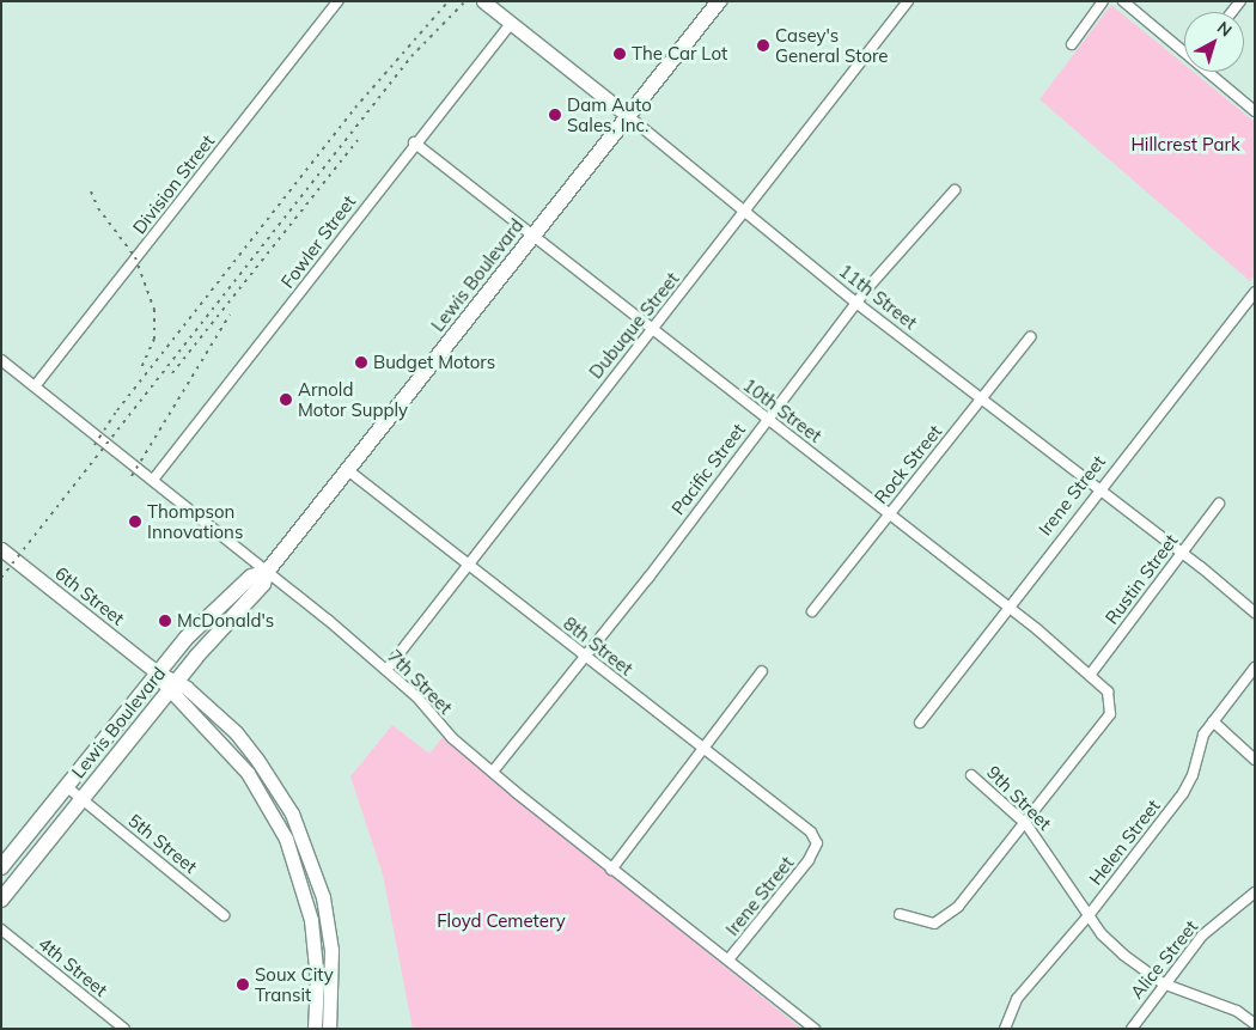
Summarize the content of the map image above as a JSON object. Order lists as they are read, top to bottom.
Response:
{
  "streets": {
    "main road": ["Lewis Boulevard", "11th Street", "6th Street"],
    "street": [
      "Division Street",
      "Fowler Street",
      "Dubuque Street",
      "10th Street",
      "Rock Street",
      "Pacific Street",
      "Irene Street",
      "Rustin Street",
      "8th Street",
      "7th Street",
      "9th Street",
      "Helen Street",
      "5th Street",
      "Alice Street",
      "4th Street"
    ]
  },
  "crossings": [
    ["Division Street", "7th Street"],
    ["Fowler Street", "11th Street"],
    ["Fowler Street", "10th Street"],
    ["Fowler Street", "7th Street"],
    ["Lewis Boulevard", "11th Street"],
    ["Lewis Boulevard", "10th Street"],
    ["Lewis Boulevard", "6th Street"],
    ["Lewis Boulevard", "8th Street"],
    ["Lewis Boulevard", "7th Street"],
    ["Lewis Boulevard", "5th Street"],
    ["11th Street", "Dubuque Street"],
    ["11th Street", "Rock Street"],
    ["11th Street", "Pacific Street"],
    ["11th Street", "Irene Street"],
    ["11th Street", "Rustin Street"],
    ["Dubuque Street", "10th Street"],
    ["Dubuque Street", "8th Street"],
    ["Dubuque Street", "7th Street"],
    ["10th Street", "Rock Street"],
    ["10th Street", "Pacific Street"],
    ["10th Street", "Irene Street"],
    ["10th Street", "Rustin Street"],
    ["10th Street", "9th Street"],
    ["Pacific Street", "8th Street"],
    ["Pacific Street", "7th Street"],
    ["Irene Street", "8th Street"],
    ["Irene Street", "7th Street"],
    ["9th Street", "Helen Street"],
    ["9th Street", "Alice Street"]
  ],
  "parks": ["Hillcrest Park", "Floyd Cemetery"],
  "places": [
    "Casey's General Store",
    "The Car Lot",
    "Dam Auto Sales, Inc.",
    "Budget Motors",
    "Arnold Motor Supply",
    "Thompson Innovations",
    "McDonald's",
    "Soux City Transit"
  ],
  "north": "top right"
}
